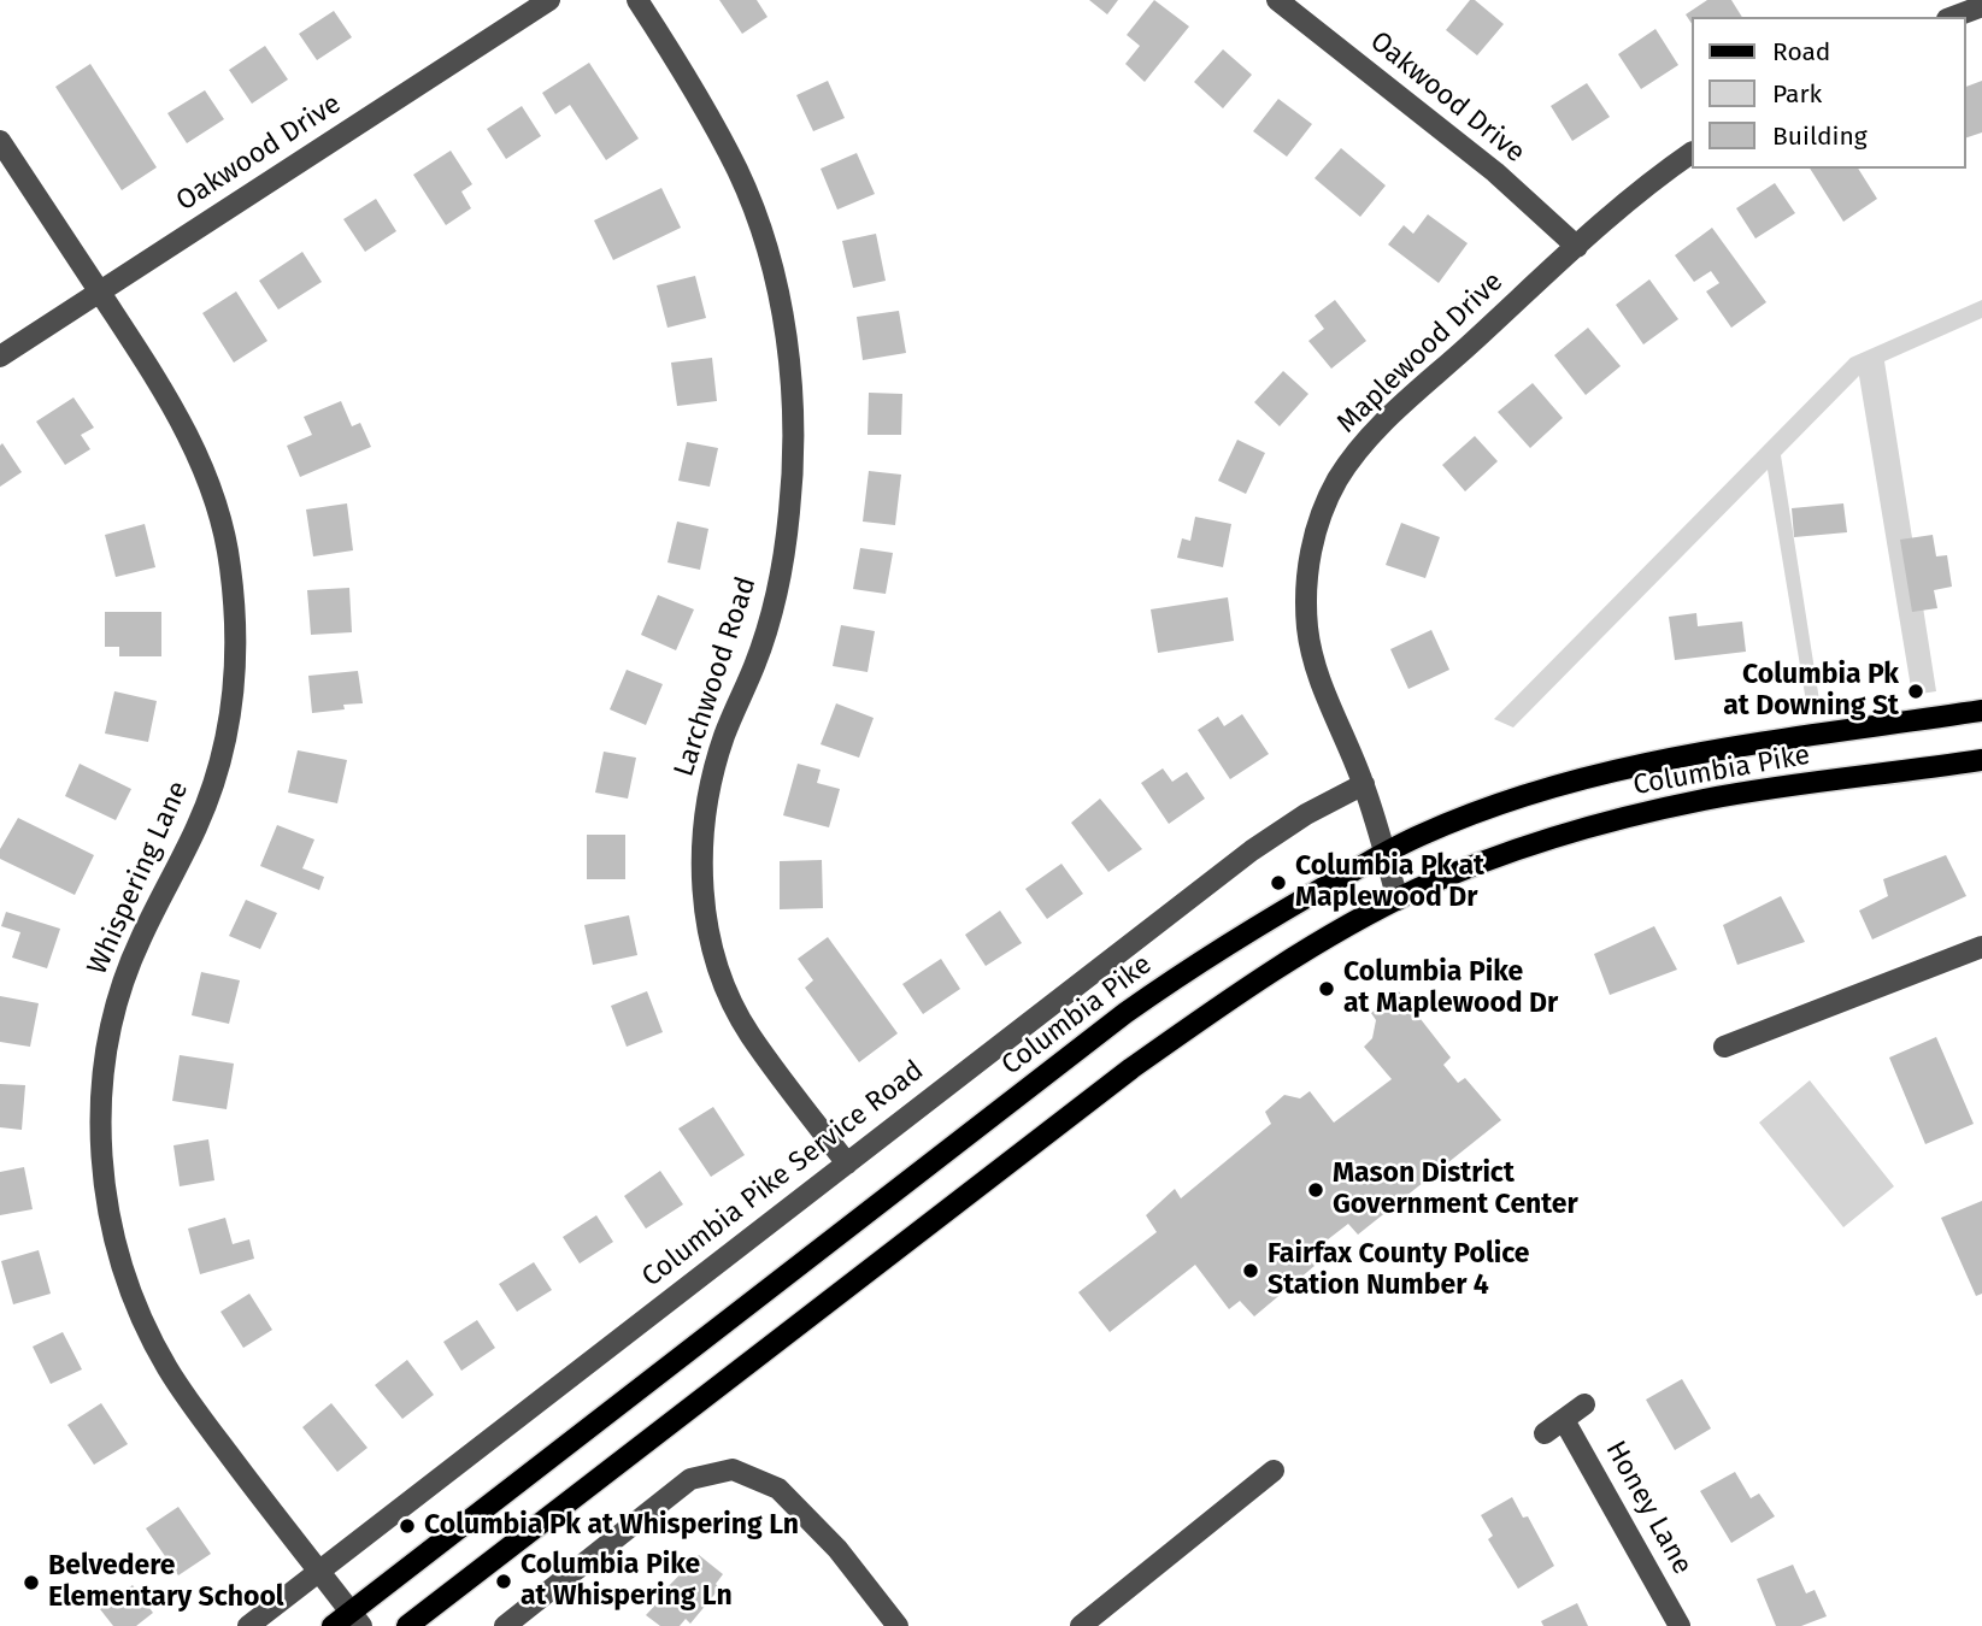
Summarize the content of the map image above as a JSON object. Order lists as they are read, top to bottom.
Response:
{
  "streets": {
    "main road": ["Columbia Pike"],
    "street": [
      "Oakwood Drive",
      "Maplewood Drive",
      "Larchwood Road",
      "Whispering Lane",
      "Columbia Pike Service Road",
      "Honey Lane"
    ]
  },
  "crossings": [
    ["Oakwood Drive", "Maplewood Drive"],
    ["Oakwood Drive", "Whispering Lane"],
    ["Maplewood Drive", "Columbia Pike"],
    ["Maplewood Drive", "Columbia Pike Service Road"],
    ["Larchwood Road", "Columbia Pike Service Road"],
    ["Columbia Pike", "Whispering Lane"],
    ["Whispering Lane", "Columbia Pike Service Road"]
  ],
  "places": [
    "Columbia Pk at Downing St",
    "Columbia Pk at Maplewood Dr",
    "Columbia Pike at Maplewood Dr",
    "Mason District Government Center",
    "Fairfax County Police Station Number 4",
    "Columbia Pk at Whispering Ln",
    "Columbia Pike at Whispering Ln",
    "Belvedere Elementary School"
  ],
  "legend": ["Road", "Park", "Building"]
}
